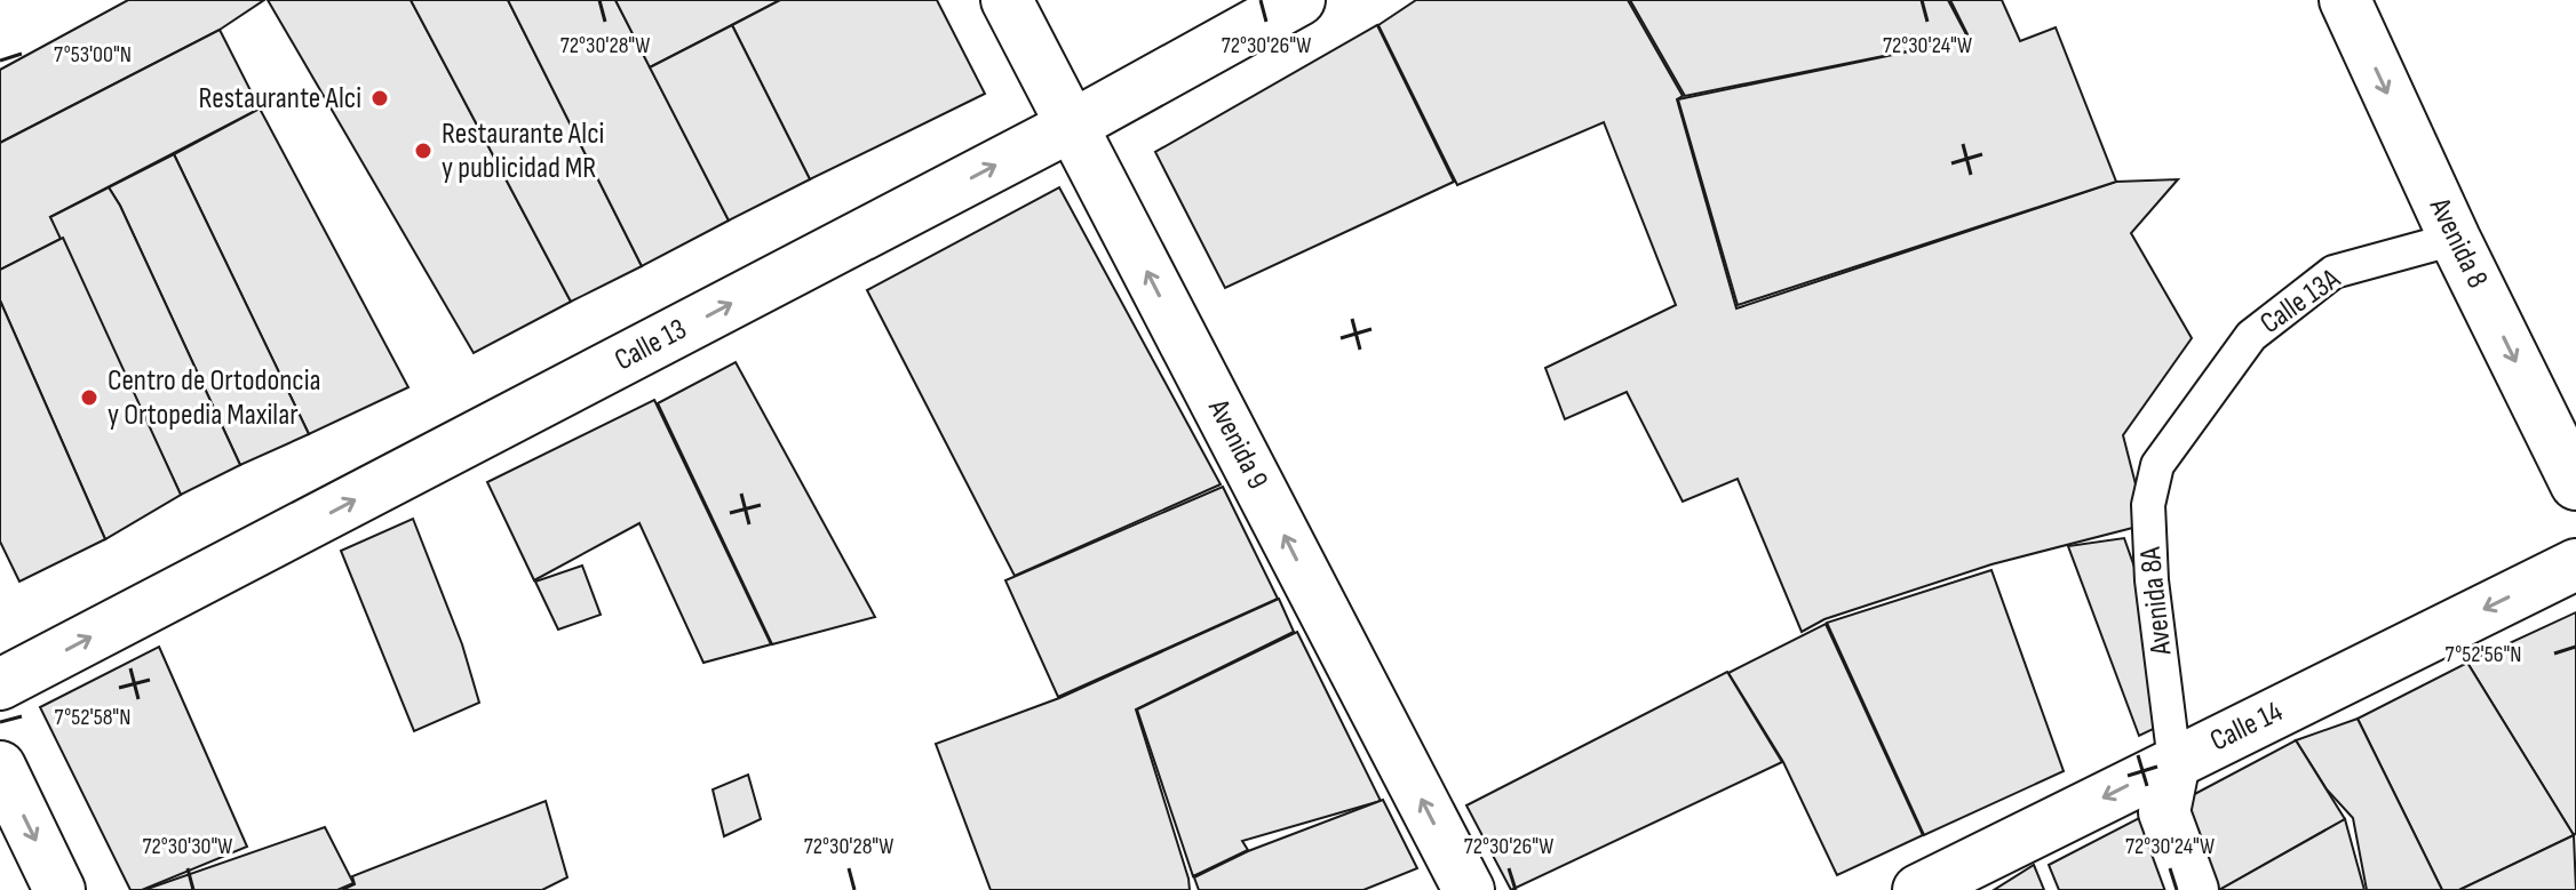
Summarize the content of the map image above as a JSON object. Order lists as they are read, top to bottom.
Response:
{
  "streets": {
    "street": [
      "Avenida 8",
      "Calle 13",
      "Avenida 9",
      "Avenida 8A",
      "Calle 14"
    ],
    "lane": ["Calle 13A"]
  },
  "crossings": [
    ["Avenida 8", "Calle 13A"],
    ["Calle 13A", "Avenida 8A"],
    ["Calle 13", "Avenida 9"],
    ["Avenida 8A", "Calle 14"]
  ],
  "one_way": [
    "Avenida 8",
    "Calle 13",
    "Avenida 9",
    "Calle 14"
  ],
  "places": ["Restaurante Alci", "Restaurante Alci y publicidad MR", "Centro de Ortodoncia y Ortopedia Maxilar"],
  "coordinates": [
    "72°30'28\"W",
    "72°30'26\"W",
    "72°30'24\"W",
    "7°53'00\"N",
    "7°52'56\"N",
    "7°52'58\"N",
    "72°30'30\"W"
  ]
}
